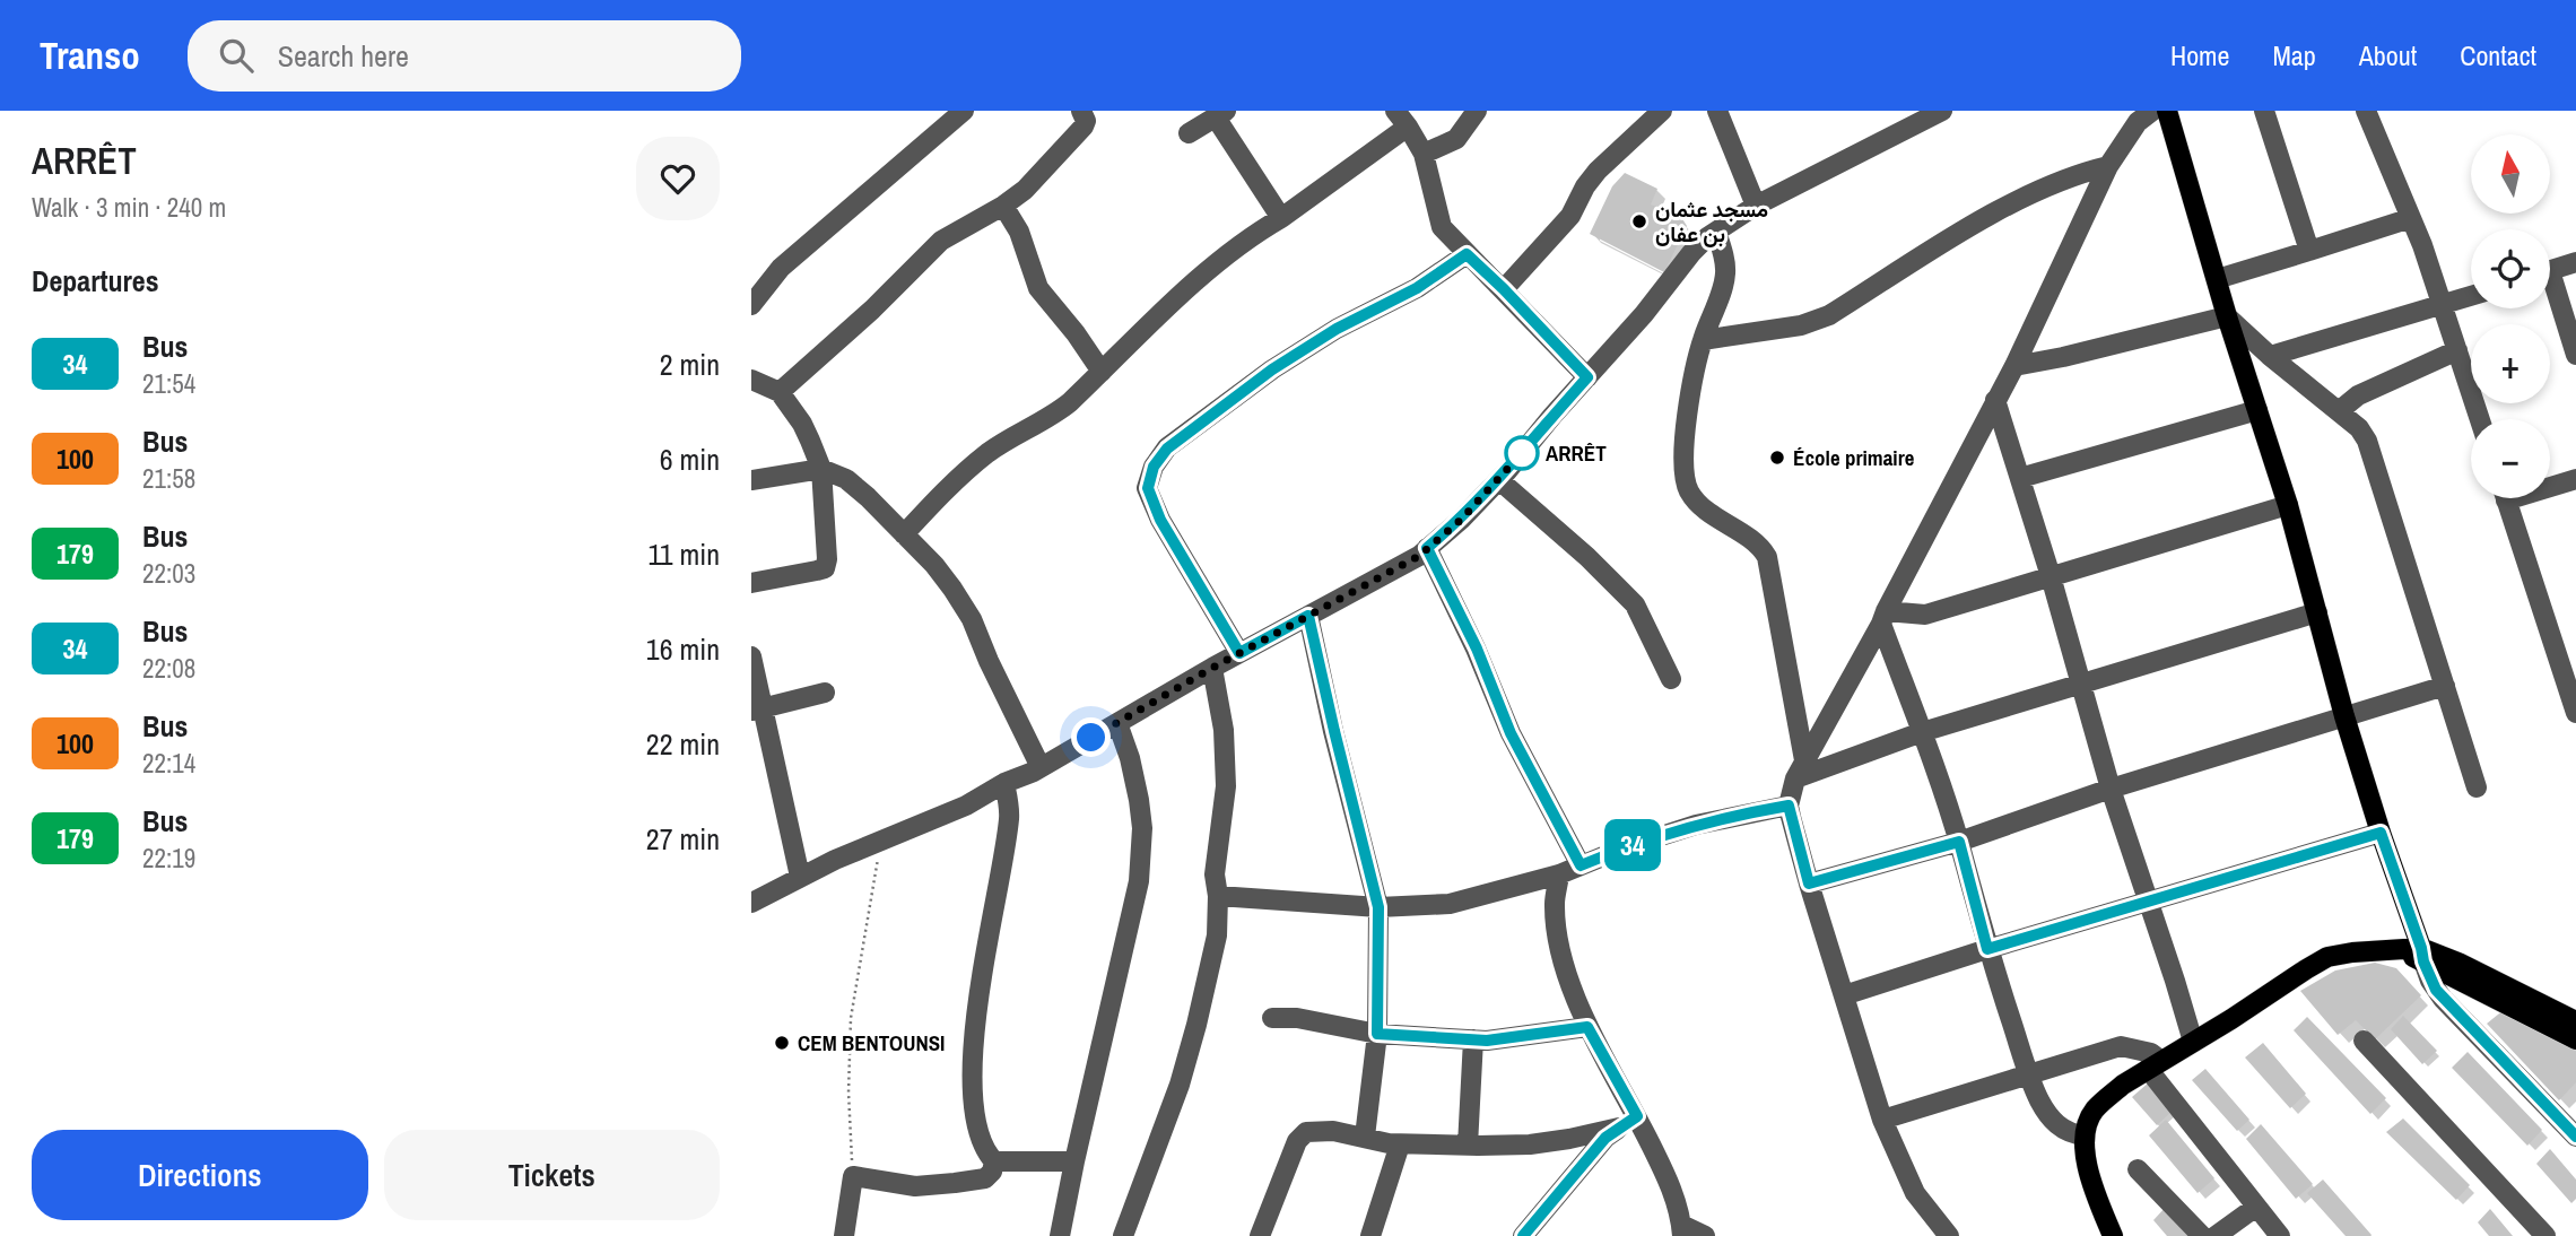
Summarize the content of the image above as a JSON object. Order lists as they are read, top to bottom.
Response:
{
  "places": [
    "مسجد عثمان بن عفان",
    "ARRÊT",
    "École primaire",
    "CEM BENTOUNSI"
  ],
  "lines": ["bus line 34"],
  "north": "top",
  "page": {
    "header": "Transo",
    "search": "Search here",
    "nav": [
      "Home",
      "Map",
      "About",
      "Contact"
    ],
    "heading": [
      ["ARRÊT", "Walk · 3 min · 240 m"],
      "Departures"
    ],
    "on_map": "34",
    "map_buttons": ["+", "−"],
    "list": [
      {
        "mark": "34",
        "name": "Bus",
        "note": "21:54",
        "value": "2 min"
      },
      {
        "mark": "100",
        "name": "Bus",
        "note": "21:58",
        "value": "6 min"
      },
      {
        "mark": "179",
        "name": "Bus",
        "note": "22:03",
        "value": "11 min"
      },
      {
        "mark": "34",
        "name": "Bus",
        "note": "22:08",
        "value": "16 min"
      },
      {
        "mark": "100",
        "name": "Bus",
        "note": "22:14",
        "value": "22 min"
      },
      {
        "mark": "179",
        "name": "Bus",
        "note": "22:19",
        "value": "27 min"
      }
    ],
    "buttons": ["Directions", "Tickets"]
  }
}
